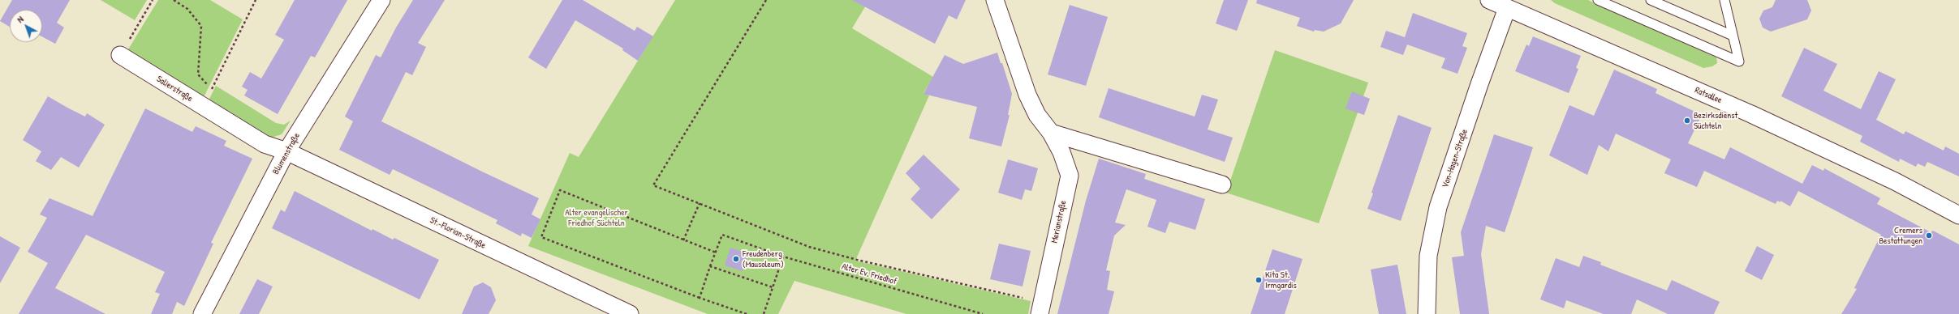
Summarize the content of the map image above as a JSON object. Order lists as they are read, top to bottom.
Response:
{
  "streets": {
    "street": [
      "Salierstraße",
      "Ratsallee",
      "Blumenstraße",
      "Von-Hagen-Straße",
      "Merianstraße",
      "St.-Florian-Straße"
    ],
    "path": ["Alter Ev. Friedhof"]
  },
  "crossings": [
    ["Salierstraße", "Blumenstraße"],
    ["Salierstraße", "St.-Florian-Straße"],
    ["Ratsallee", "Von-Hagen-Straße"],
    ["Blumenstraße", "St.-Florian-Straße"]
  ],
  "parks": ["Alter evangelischer Friedhof Süchteln"],
  "places": [
    "Bezirksdienst Süchteln",
    "Cremers Bestattungen",
    "Freudenberg (Mausoleum)",
    "Kita St. Irmgardis"
  ],
  "north": "top left"
}
